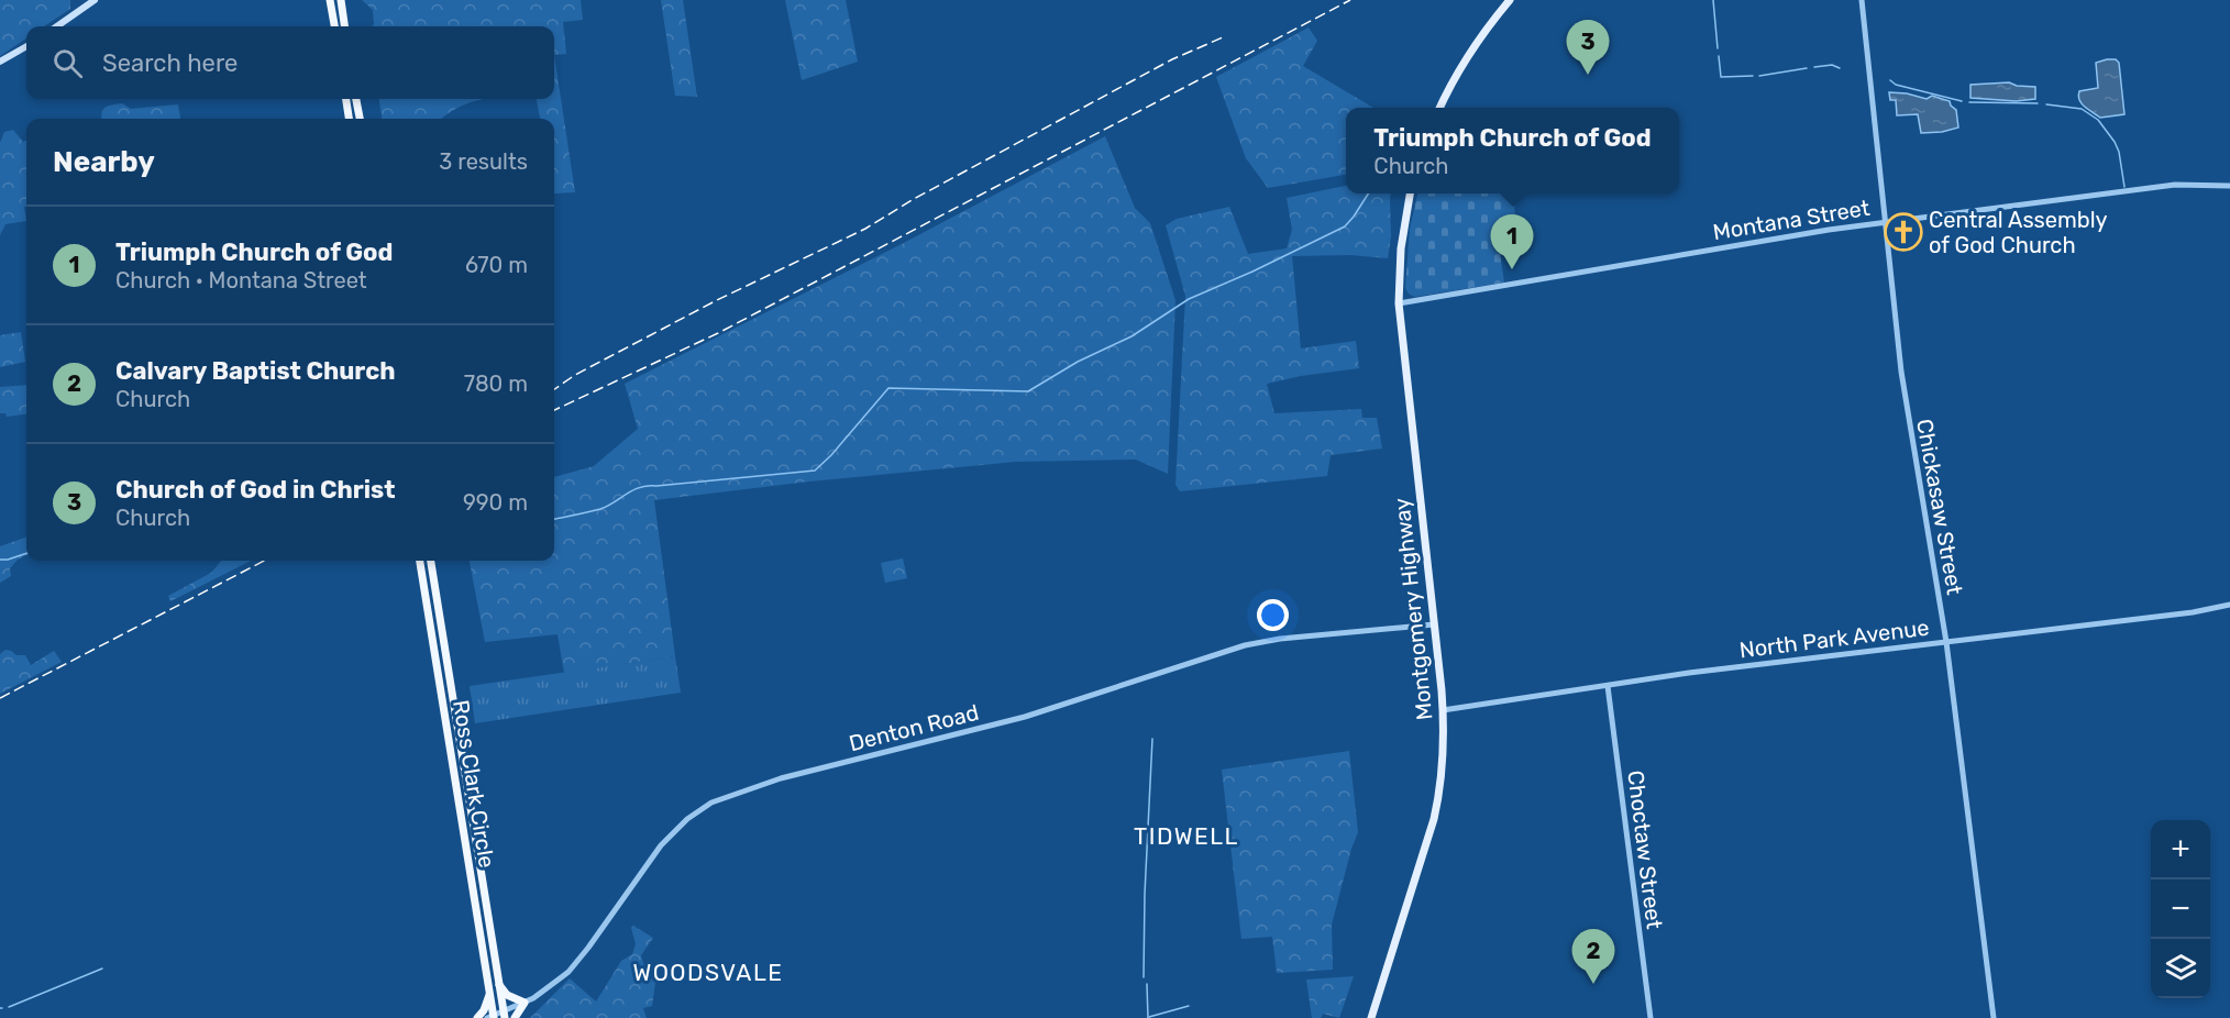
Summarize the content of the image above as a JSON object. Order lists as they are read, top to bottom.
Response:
{
  "streets": {
    "highway": ["Ross Clark Circle"],
    "main road": ["Montgomery Highway"],
    "street": [
      "Montana Street",
      "Chickasaw Street",
      "North Park Avenue",
      "Denton Road",
      "Choctaw Street"
    ]
  },
  "crossings": [
    ["Montana Street", "Chickasaw Street"],
    ["Montana Street", "Montgomery Highway"],
    ["Chickasaw Street", "North Park Avenue"],
    ["Montgomery Highway", "North Park Avenue"],
    ["Montgomery Highway", "Denton Road"],
    ["North Park Avenue", "Choctaw Street"],
    ["Denton Road", "Ross Clark Circle"]
  ],
  "districts": ["TIDWELL", "WOODSVALE"],
  "places": {
    "church": ["Central Assembly of God Church"]
  },
  "page": {
    "pins": ["3", "1", "2"],
    "search": "Search here",
    "popup": ["Triumph Church of God", "Church"],
    "heading": ["Nearby", "3 results"],
    "list": [
      {
        "mark": "1",
        "name": "Triumph Church of God",
        "note": "Church · Montana Street",
        "value": "670 m"
      },
      {
        "mark": "2",
        "name": "Calvary Baptist Church",
        "note": "Church",
        "value": "780 m"
      },
      {
        "mark": "3",
        "name": "Church of God in Christ",
        "note": "Church",
        "value": "990 m"
      }
    ],
    "map_buttons": ["+", "−"]
  }
}
